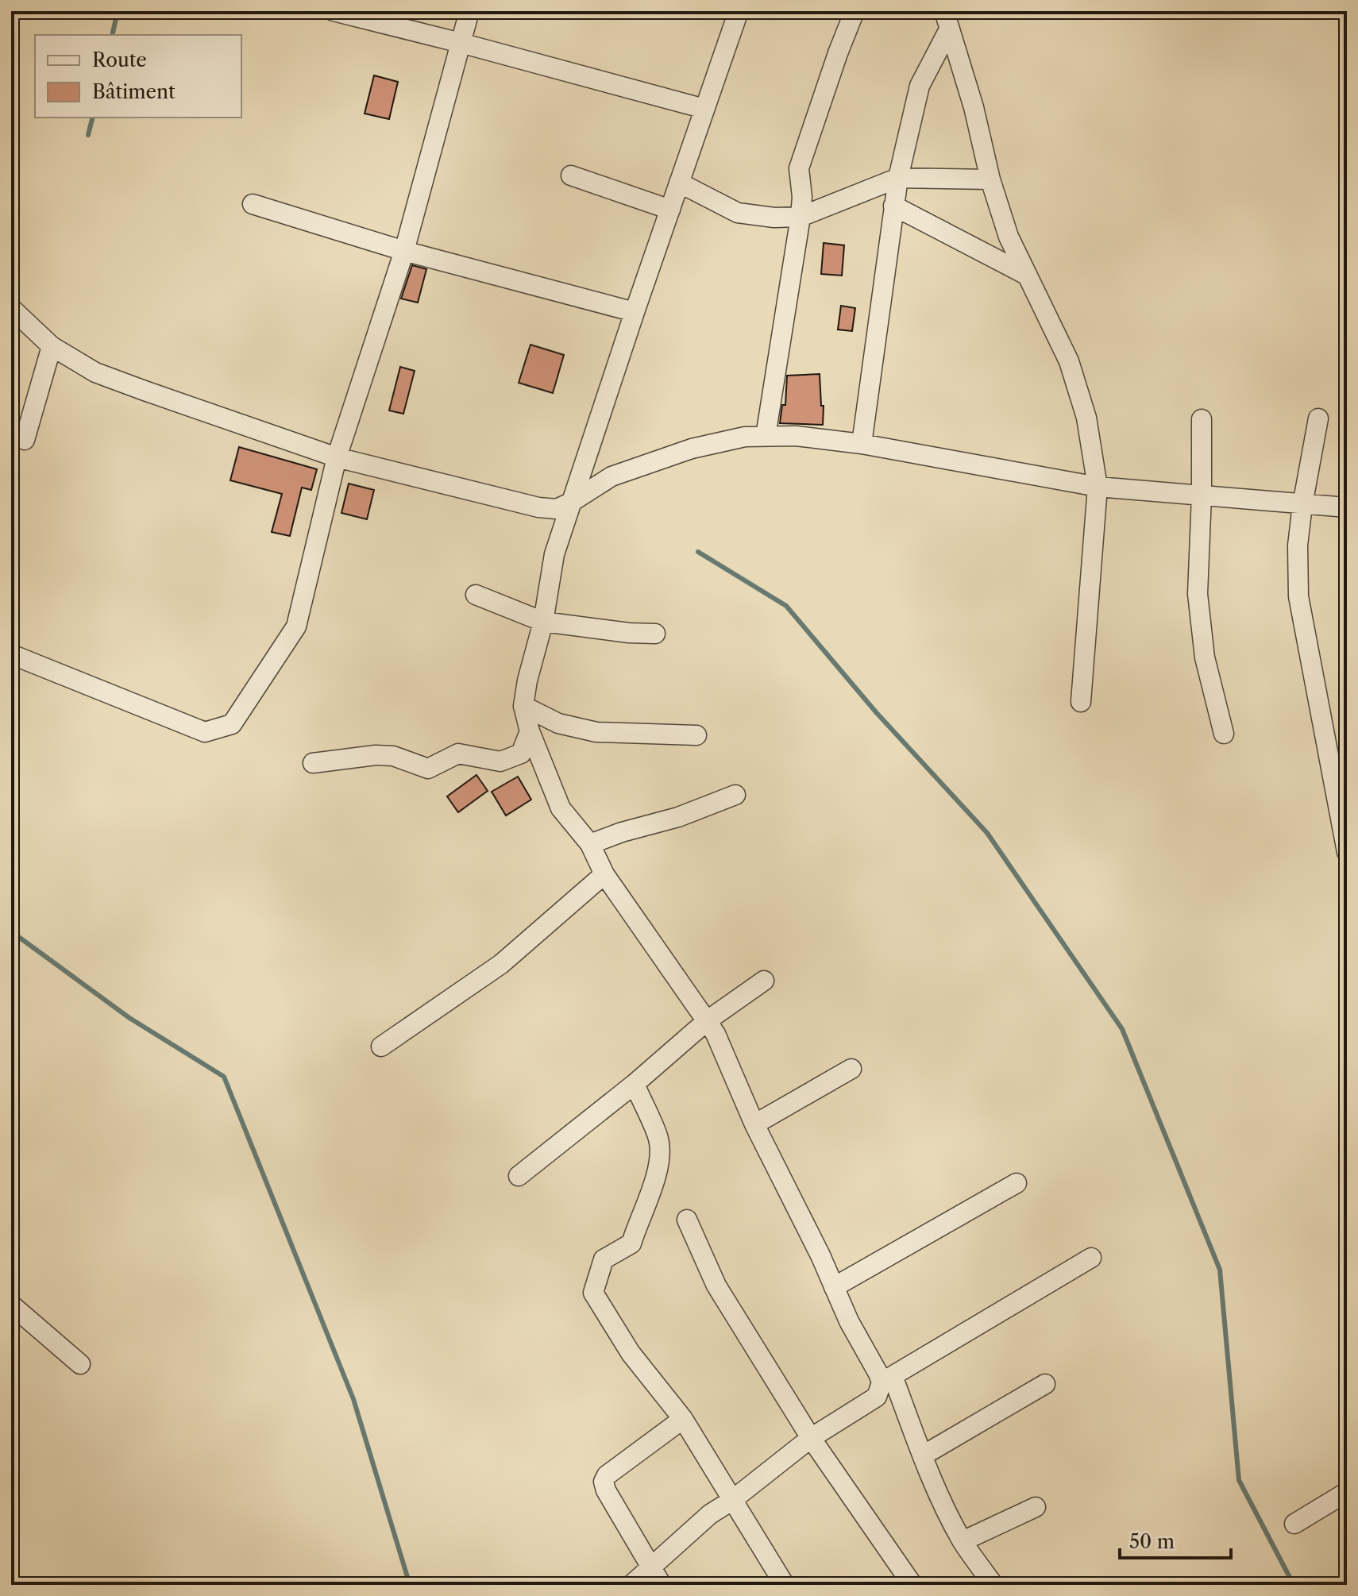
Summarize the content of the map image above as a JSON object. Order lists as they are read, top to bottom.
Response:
{
  "legend": ["Route", "Bâtiment"],
  "scale_bar": "50 m"
}
